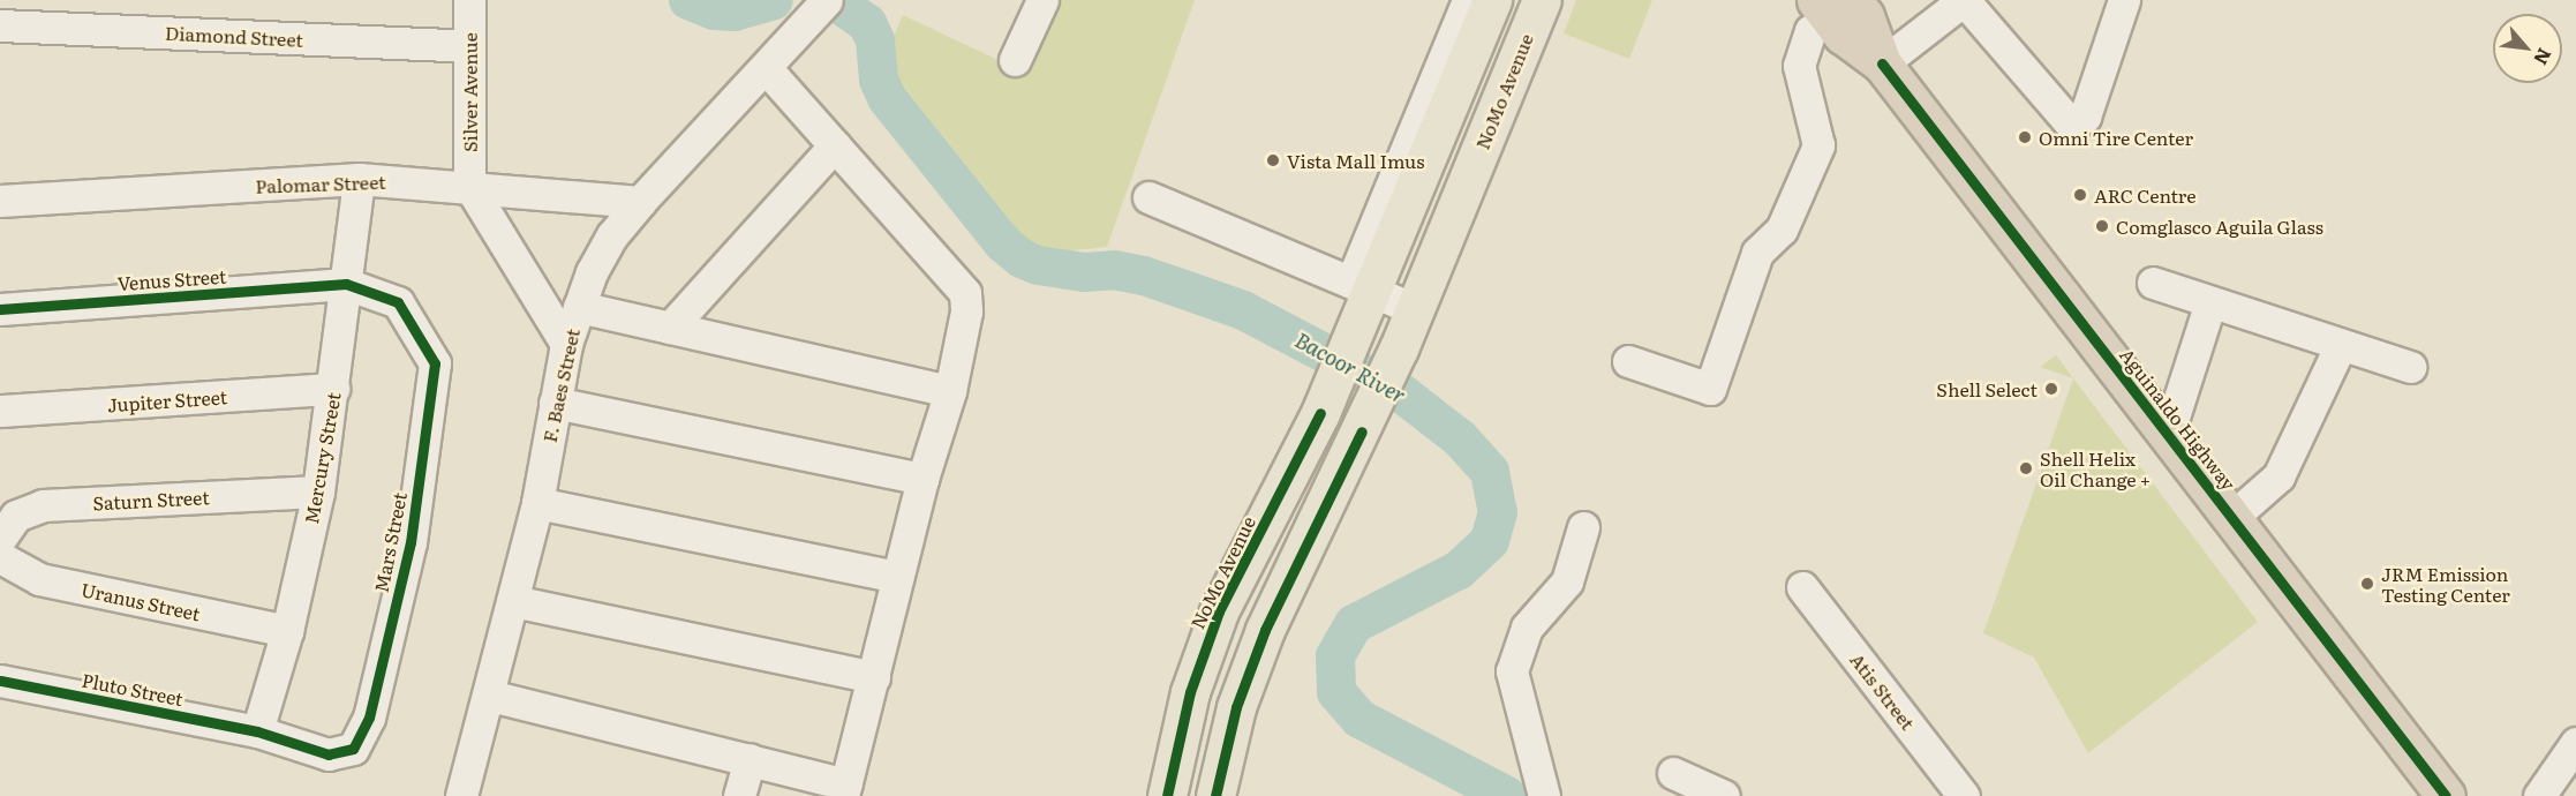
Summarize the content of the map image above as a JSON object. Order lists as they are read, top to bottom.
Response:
{
  "streets": {
    "highway": ["Aguinaldo Highway"],
    "main road": ["NoMo Avenue"],
    "street": [
      "Diamond Street",
      "Silver Avenue",
      "Palomar Street",
      "Venus Street",
      "F. Baes Street",
      "Jupiter Street",
      "Mercury Street",
      "Saturn Street",
      "Mars Street",
      "Uranus Street",
      "Pluto Street",
      "Atis Street"
    ]
  },
  "crossings": [
    ["Diamond Street", "Silver Avenue"],
    ["Silver Avenue", "Palomar Street"],
    ["Palomar Street", "F. Baes Street"],
    ["Palomar Street", "Mercury Street"],
    ["Venus Street", "Mercury Street"],
    ["Venus Street", "Mars Street"],
    ["Jupiter Street", "Mercury Street"],
    ["Mercury Street", "Saturn Street"],
    ["Mercury Street", "Mars Street"],
    ["Mercury Street", "Uranus Street"],
    ["Mercury Street", "Pluto Street"],
    ["Mars Street", "Pluto Street"]
  ],
  "water": ["Bacoor River"],
  "places": [
    "Omni Tire Center",
    "Vista Mall Imus",
    "ARC Centre",
    "Comglasco Aguila Glass",
    "Shell Select",
    "Shell Helix Oil Change +",
    "JRM Emission Testing Center"
  ],
  "north": "bottom right"
}
